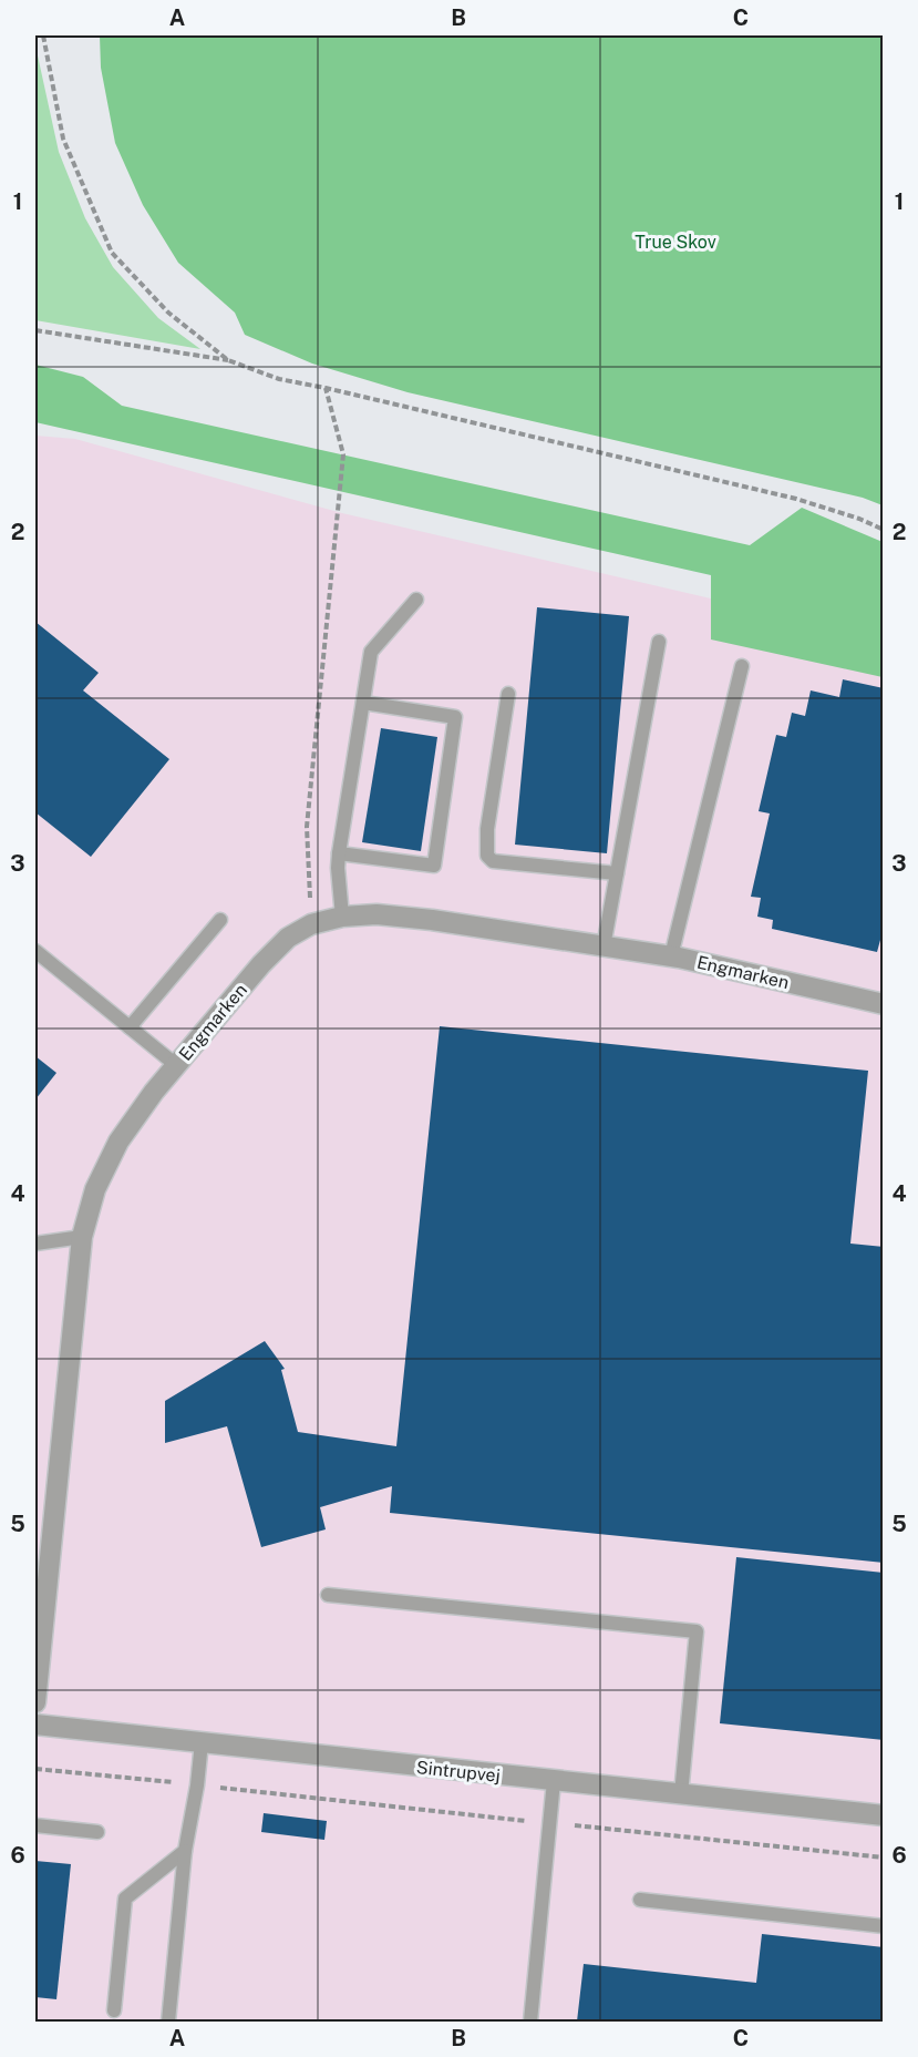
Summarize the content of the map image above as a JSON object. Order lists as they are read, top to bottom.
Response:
{
  "streets": {
    "street": ["Engmarken", "Sintrupvej"]
  },
  "parks": ["True Skov"],
  "grid": {
    "columns": ["A", "B", "C"],
    "rows": [
      "1",
      "2",
      "3",
      "4",
      "5",
      "6"
    ]
  }
}
